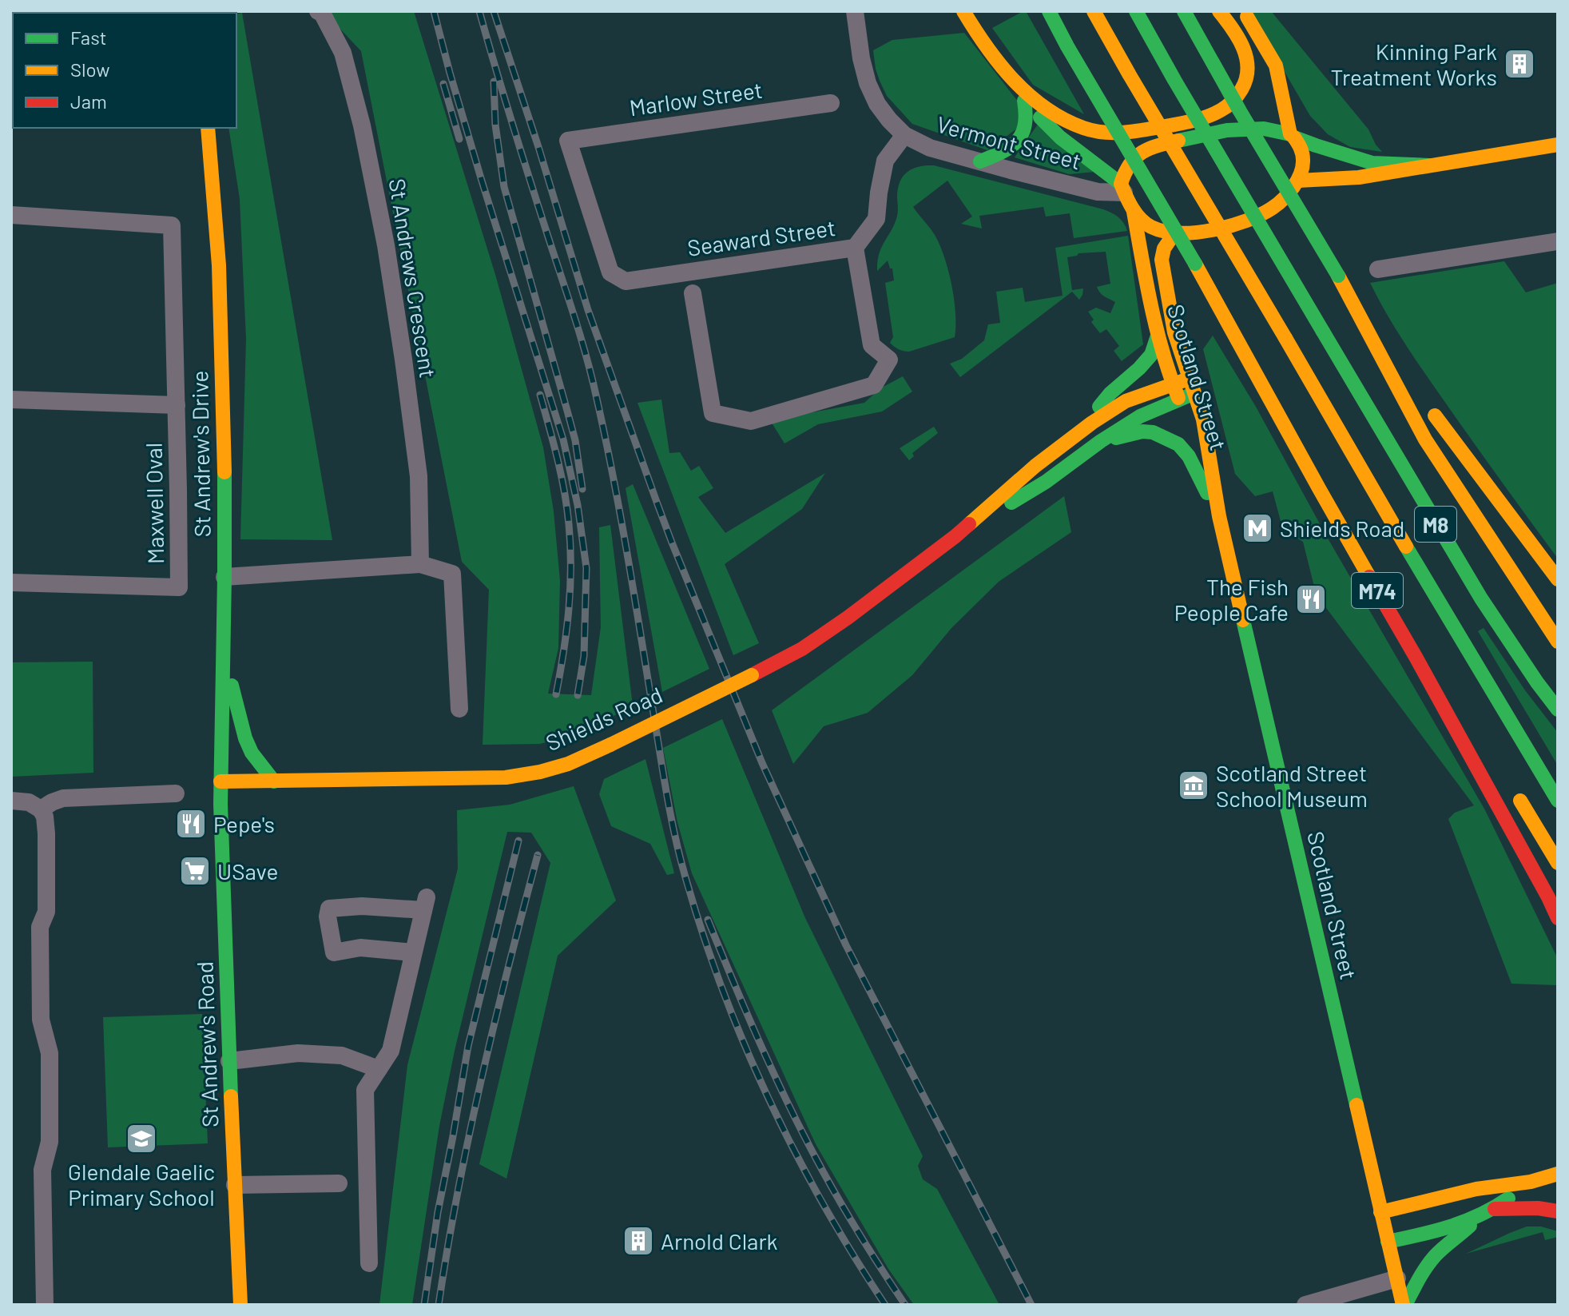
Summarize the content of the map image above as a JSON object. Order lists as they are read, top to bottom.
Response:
{
  "streets": {
    "main road": [
      "Scotland Street",
      "St Andrew's Drive",
      "M8",
      "M74",
      "Shields Road",
      "St Andrew's Road"
    ],
    "street": [
      "Marlow Street",
      "Vermont Street",
      "Seaward Street",
      "St Andrews Crescent",
      "Maxwell Oval"
    ]
  },
  "crossings": [
    ["Marlow Street", "Seaward Street"],
    ["Vermont Street", "Seaward Street"],
    ["Scotland Street", "Shields Road"],
    ["St Andrew's Drive", "Shields Road"],
    ["St Andrew's Drive", "St Andrew's Road"],
    ["Shields Road", "St Andrew's Road"]
  ],
  "places": {
    "building": ["Kinning Park Treatment Works", "Arnold Clark"],
    "metro station": ["Shields Road"],
    "restaurant": ["The Fish People Cafe", "Pepe's"],
    "museum": ["Scotland Street School Museum"],
    "supermarket": ["USave"],
    "school or university": ["Glendale Gaelic Primary School"]
  },
  "legend": ["Fast", "Slow", "Jam"]
}
